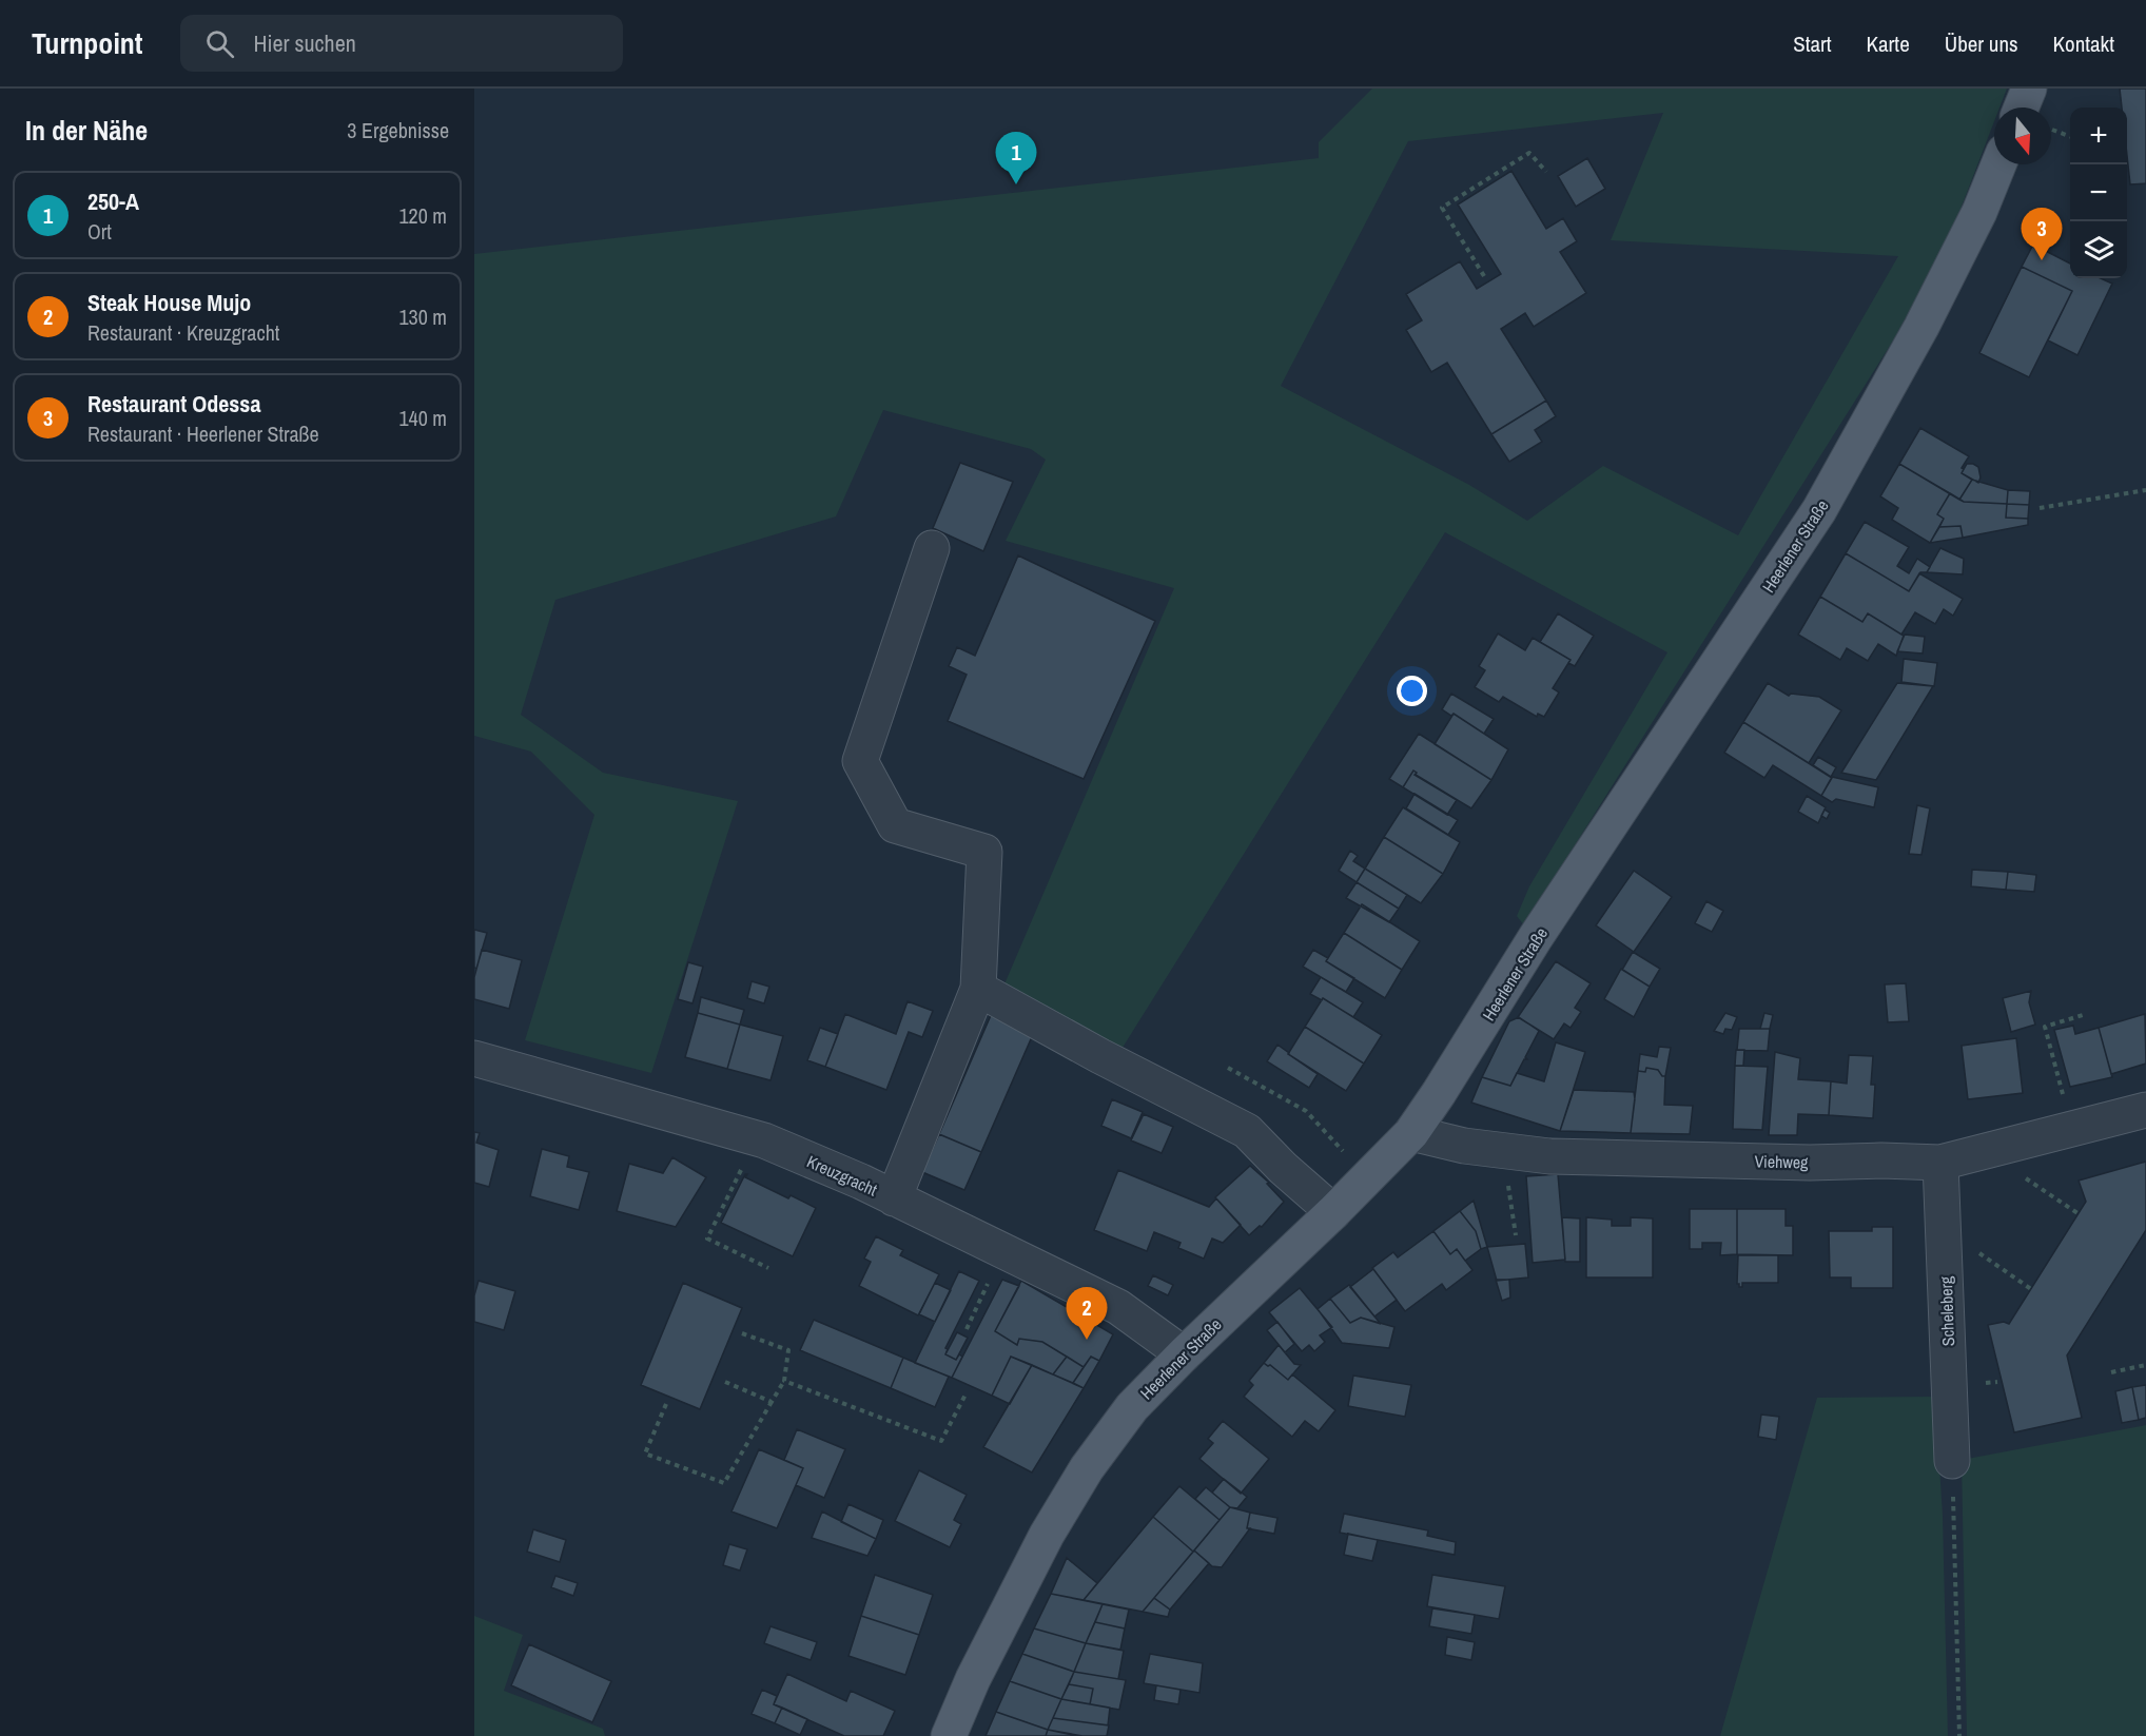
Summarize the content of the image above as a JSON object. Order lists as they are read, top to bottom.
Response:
{
  "streets": {
    "main road": ["Heerlener Straße"],
    "street": ["Viehweg", "Kreuzgracht", "Scheleberg"]
  },
  "crossings": [
    ["Heerlener Straße", "Viehweg"],
    ["Heerlener Straße", "Kreuzgracht"],
    ["Viehweg", "Scheleberg"]
  ],
  "north": "bottom",
  "page": {
    "header": "Turnpoint",
    "search": "Hier suchen",
    "nav": [
      "Start",
      "Karte",
      "Über uns",
      "Kontakt"
    ],
    "heading": ["In der Nähe", "3 Ergebnisse"],
    "map_buttons": ["+", "−"],
    "pins": ["1", "3", "2"],
    "list": [
      {
        "mark": "1",
        "name": "250-A",
        "note": "Ort",
        "value": "120 m"
      },
      {
        "mark": "2",
        "name": "Steak House Mujo",
        "note": "Restaurant · Kreuzgracht",
        "value": "130 m"
      },
      {
        "mark": "3",
        "name": "Restaurant Odessa",
        "note": "Restaurant · Heerlener Straße",
        "value": "140 m"
      }
    ]
  }
}
